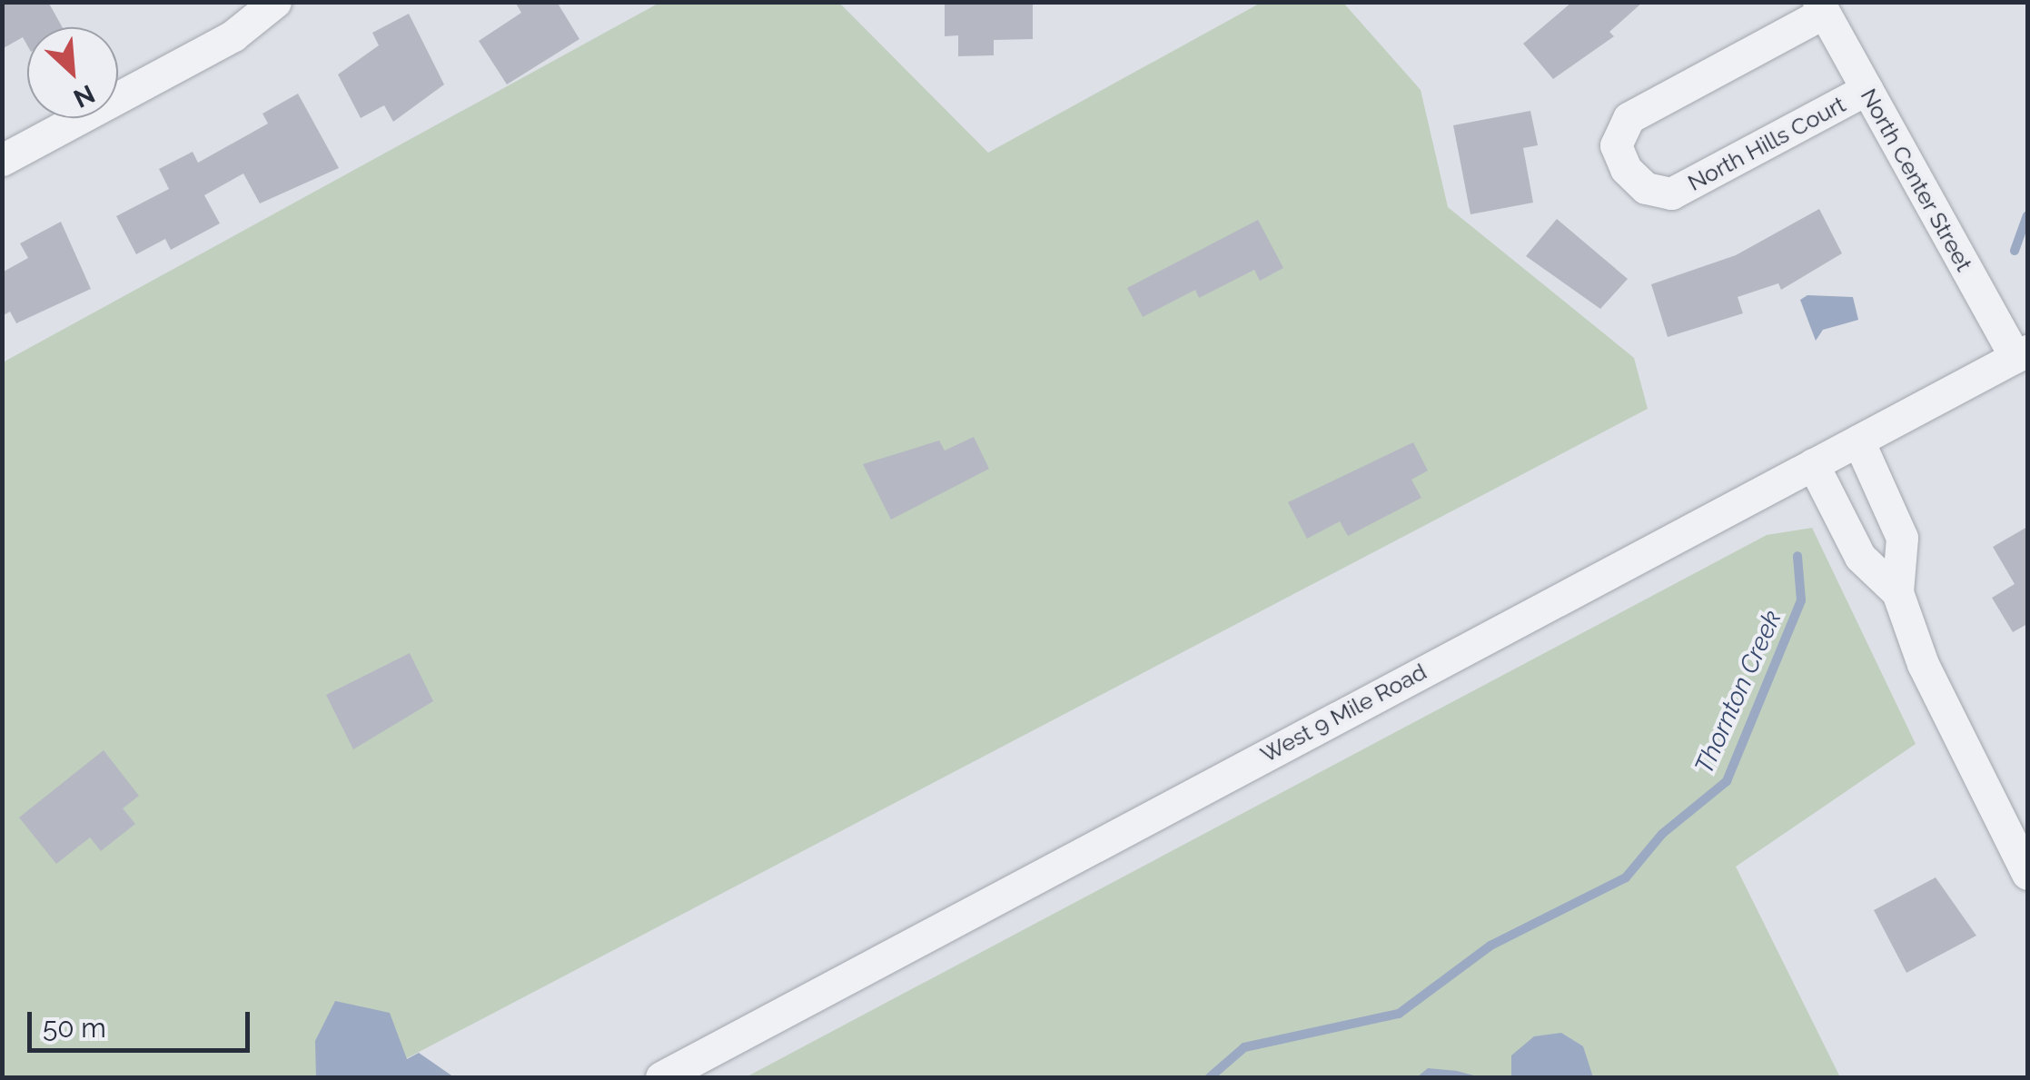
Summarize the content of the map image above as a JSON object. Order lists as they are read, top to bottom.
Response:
{
  "streets": {
    "street": ["North Hills Court", "North Center Street", "West 9 Mile Road"]
  },
  "crossings": [
    ["North Hills Court", "North Center Street"],
    ["North Center Street", "West 9 Mile Road"]
  ],
  "water": ["Thornton Creek"],
  "scale_bar": "50 m",
  "north": "bottom right"
}
